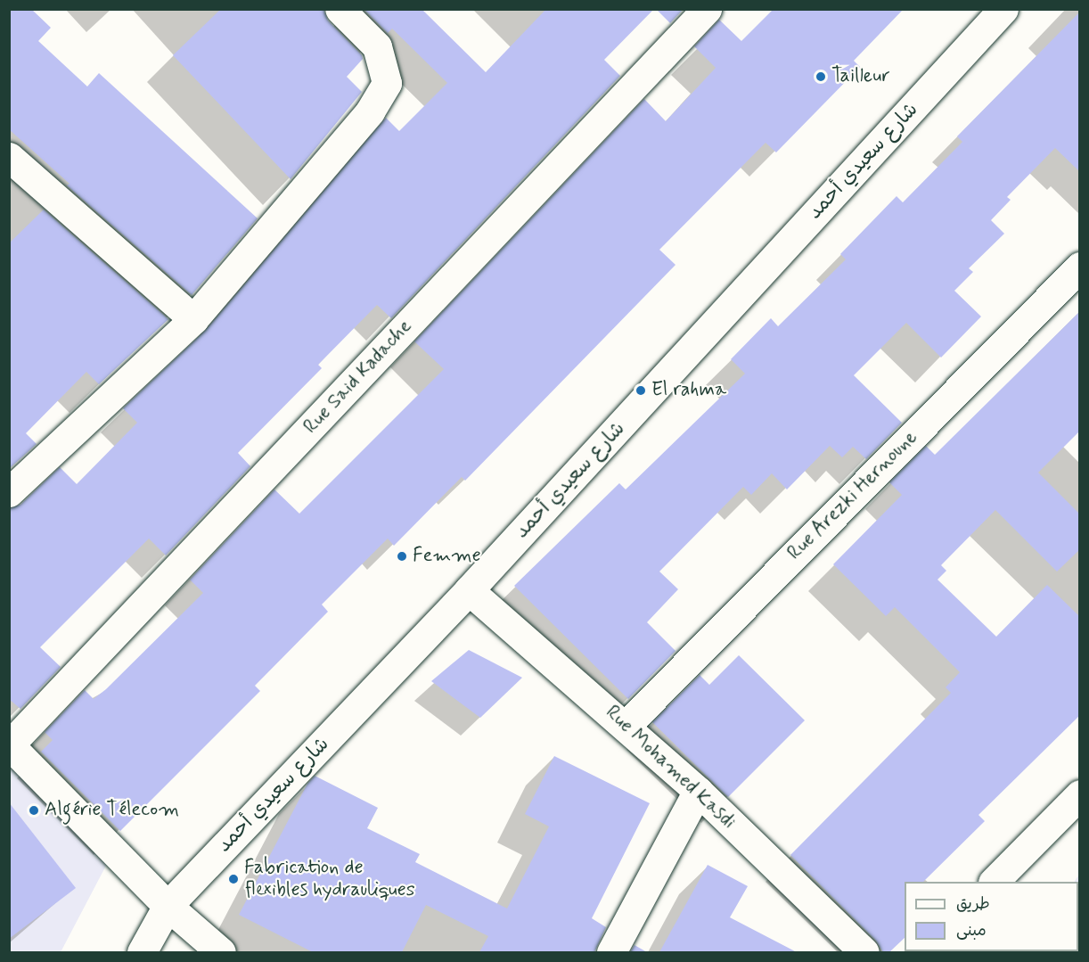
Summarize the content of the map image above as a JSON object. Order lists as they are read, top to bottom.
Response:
{
  "streets": {
    "street": [
      "شارع سعيدي أحمد",
      "Rue Said Kadache",
      "Rue Arezki Hernoune",
      "Rue Mohamed Kasdi"
    ]
  },
  "crossings": [
    ["شارع سعيدي أحمد", "Rue Mohamed Kasdi"],
    ["Rue Arezki Hernoune", "Rue Mohamed Kasdi"]
  ],
  "places": [
    "Tailleur",
    "El rahma",
    "Femme",
    "Algérie Télecom",
    "Fabrication de flexibles hydrauliques"
  ],
  "legend": ["طريق", "مبنى"]
}
